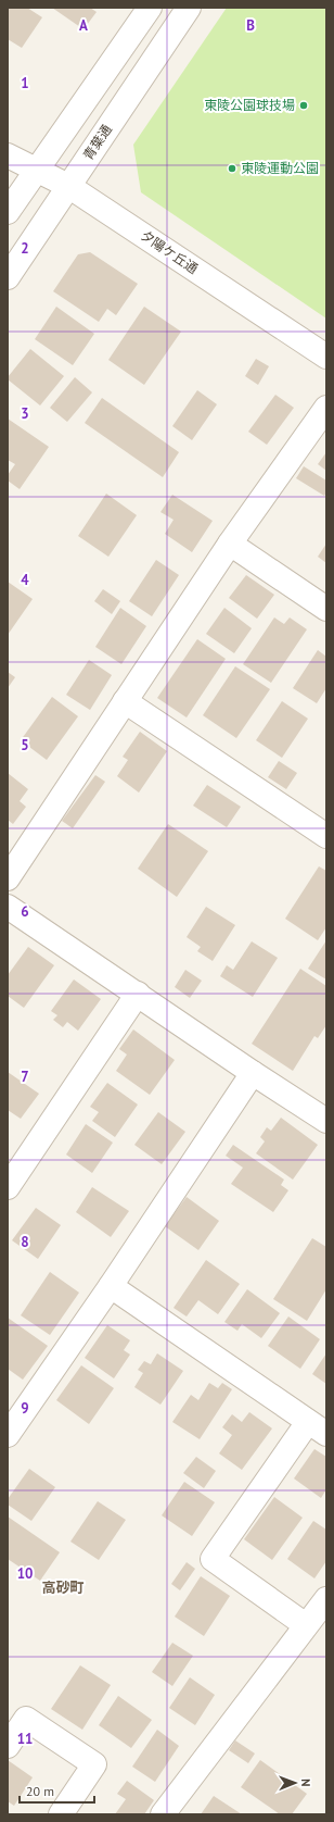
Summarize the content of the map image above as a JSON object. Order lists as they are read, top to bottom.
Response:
{
  "streets": {
    "street": ["青葉通", "夕陽ケ丘通"]
  },
  "crossings": [
    ["青葉通", "夕陽ケ丘通"]
  ],
  "districts": ["高砂町"],
  "places": ["東陵公園球技場", "東陵運動公園"],
  "scale_bar": "20 m",
  "north": "right",
  "grid": {
    "columns": ["A", "B"],
    "rows": [
      "1",
      "2",
      "3",
      "4",
      "5",
      "6",
      "7",
      "8",
      "9",
      "10",
      "11"
    ]
  }
}
